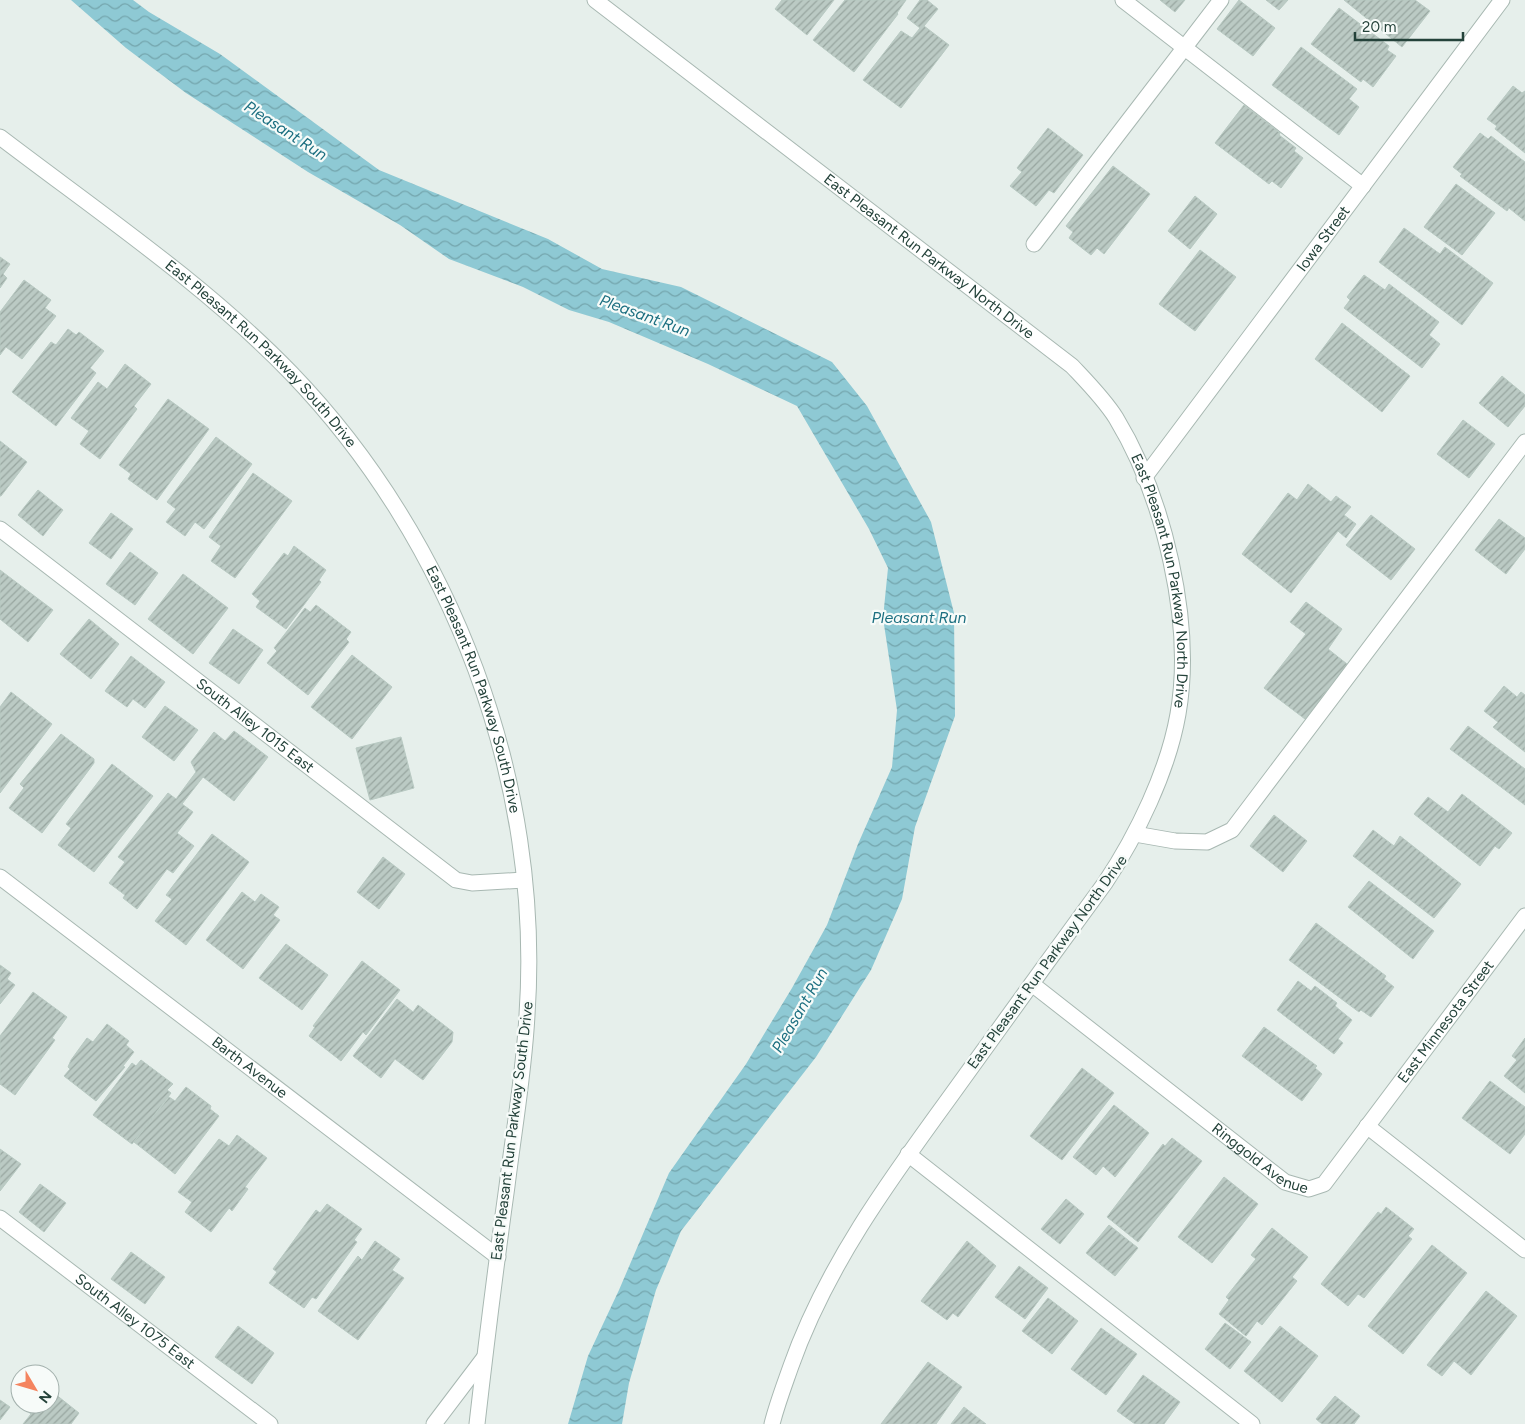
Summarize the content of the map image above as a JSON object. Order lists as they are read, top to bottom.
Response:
{
  "streets": {
    "street": [
      "Iowa Street",
      "East Pleasant Run Parkway North Drive",
      "East Pleasant Run Parkway South Drive",
      "South Alley 1015 East",
      "East Minnesota Street",
      "Barth Avenue",
      "Ringgold Avenue",
      "South Alley 1075 East"
    ]
  },
  "crossings": [
    ["Iowa Street", "East Pleasant Run Parkway North Drive"],
    ["East Pleasant Run Parkway North Drive", "Ringgold Avenue"],
    ["East Pleasant Run Parkway South Drive", "South Alley 1015 East"],
    ["East Pleasant Run Parkway South Drive", "Barth Avenue"],
    ["East Minnesota Street", "Ringgold Avenue"]
  ],
  "water": ["Pleasant Run"],
  "scale_bar": "20 m",
  "north": "bottom right"
}
